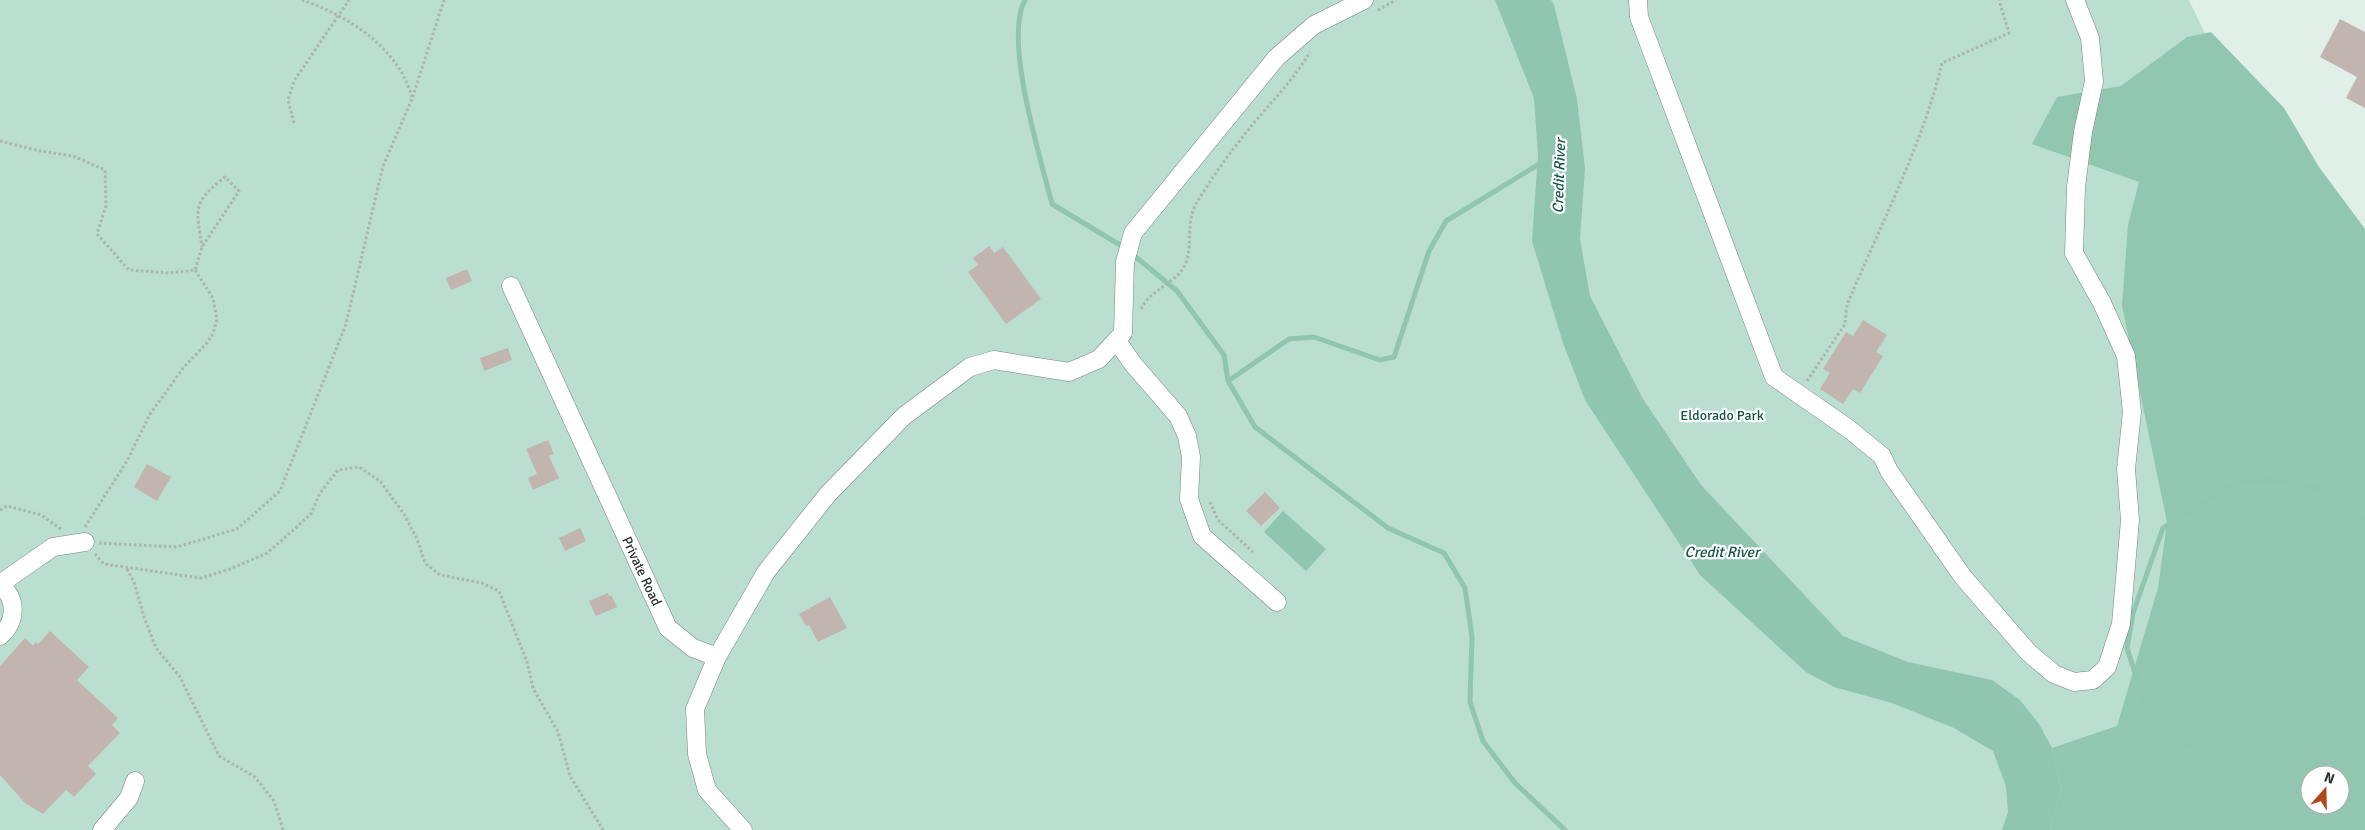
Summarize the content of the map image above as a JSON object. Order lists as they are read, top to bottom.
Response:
{
  "streets": {
    "street": ["Private Road"]
  },
  "water": ["Credit River"],
  "parks": ["Eldorado Park"],
  "north": "top"
}
